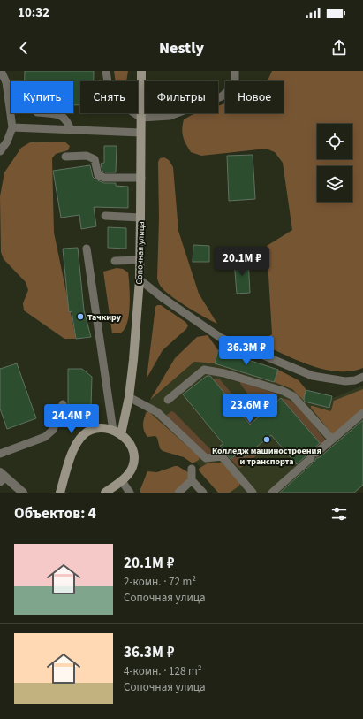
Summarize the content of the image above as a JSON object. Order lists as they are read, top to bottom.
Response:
{
  "streets": {
    "main road": ["Сопочная улица"]
  },
  "places": ["Тачкиру", "Колледж машиностроения и транспорта"],
  "page": {
    "status": "10:32",
    "header": "Nestly",
    "chip": [
      "Купить",
      "Снять",
      "Фильтры",
      "Новое"
    ],
    "price": [
      "20.1M ₽",
      "36.3M ₽",
      "23.6M ₽",
      "24.4M ₽"
    ],
    "heading": "Объектов: 4",
    "list": [
      {
        "name": "20.1M ₽",
        "note": "2-комн. · 72 m² · Сопочная улица"
      },
      {
        "name": "36.3M ₽",
        "note": "4-комн. · 128 m² · Сопочная улица"
      }
    ]
  }
}
